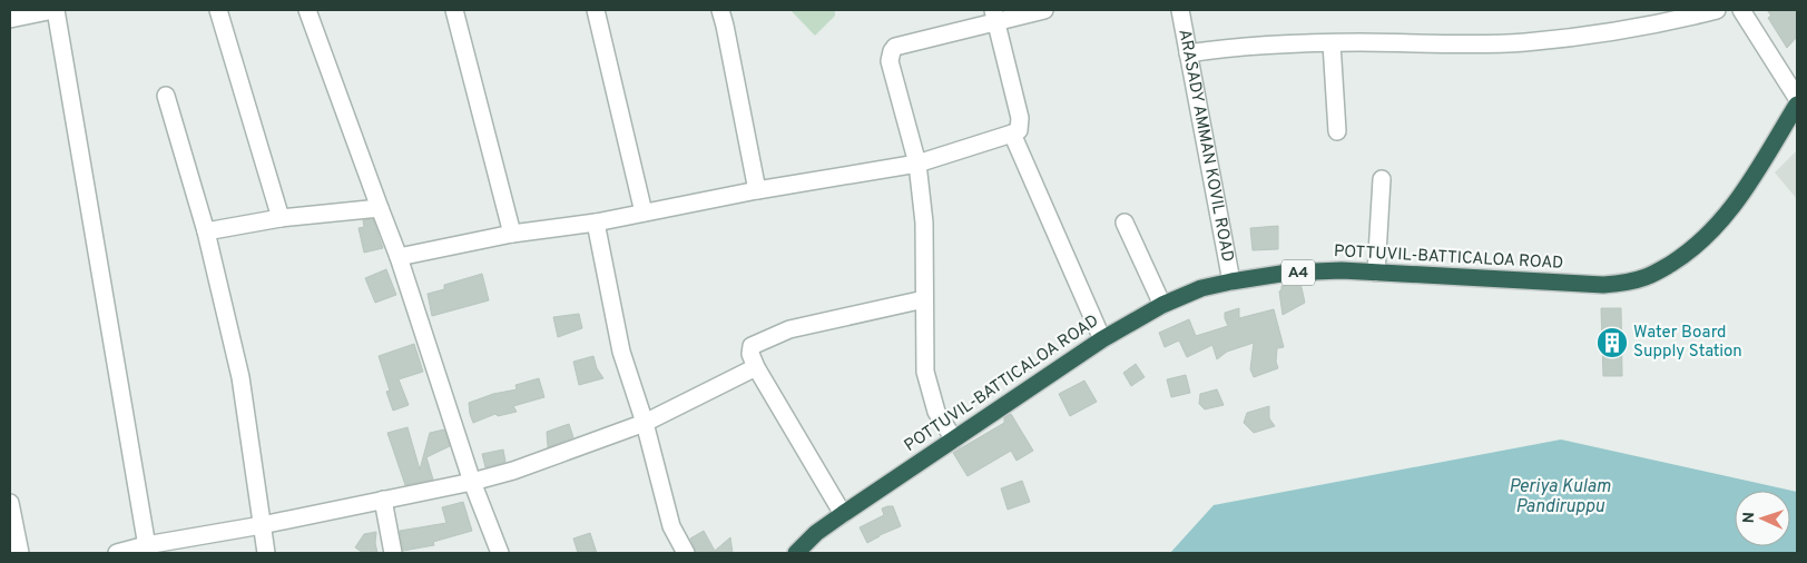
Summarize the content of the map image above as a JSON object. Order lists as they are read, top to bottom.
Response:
{
  "streets": {
    "highway": ["POTTUVIL-BATTICALOA ROAD", "A4"],
    "street": ["ARASADY AMMAN KOVIL ROAD"]
  },
  "crossings": [
    ["ARASADY AMMAN KOVIL ROAD", "POTTUVIL-BATTICALOA ROAD"]
  ],
  "water": ["Periya Kulam Pandiruppu"],
  "places": {
    "building": ["Water Board Supply Station"]
  },
  "north": "left"
}
